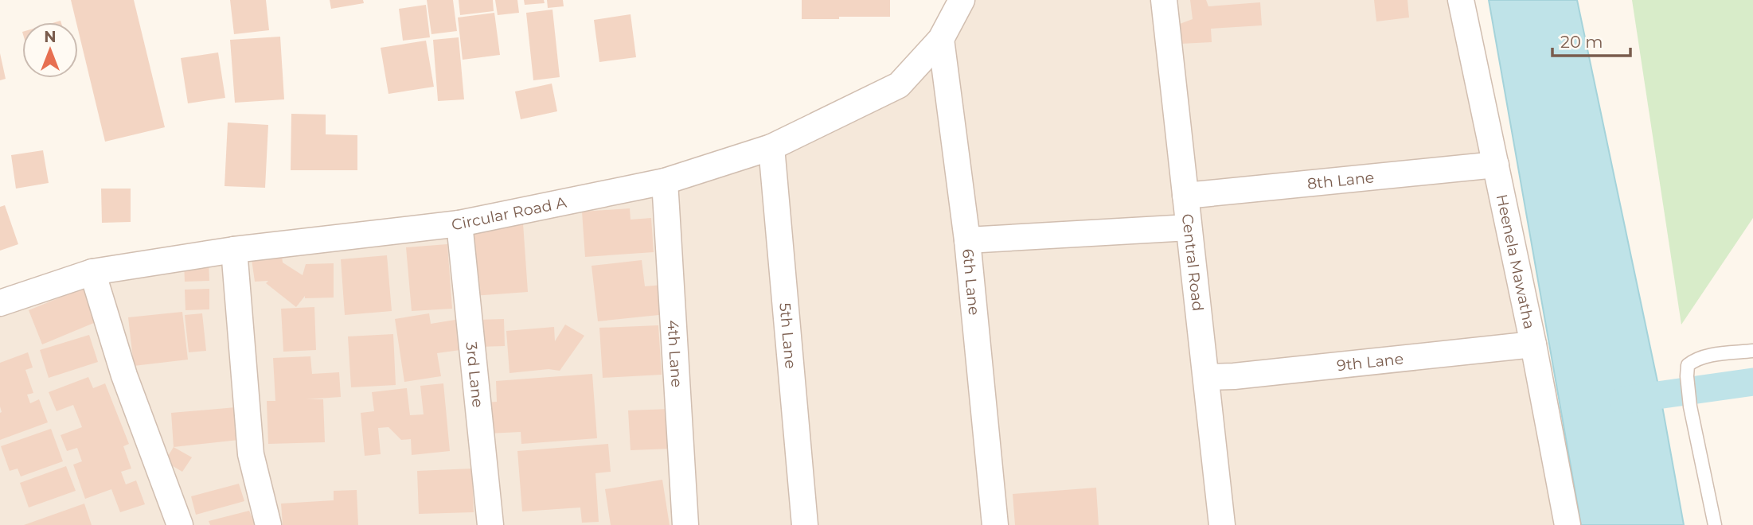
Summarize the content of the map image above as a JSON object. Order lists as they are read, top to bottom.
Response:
{
  "streets": {
    "street": [
      "8th Lane",
      "Circular Road A",
      "Central Road",
      "Heenela Mawatha",
      "6th Lane",
      "5th Lane",
      "4th Lane",
      "9th Lane",
      "3rd Lane"
    ]
  },
  "crossings": [
    ["8th Lane", "Central Road"],
    ["8th Lane", "Heenela Mawatha"],
    ["Circular Road A", "6th Lane"],
    ["Circular Road A", "5th Lane"],
    ["Circular Road A", "4th Lane"],
    ["Circular Road A", "3rd Lane"],
    ["Central Road", "9th Lane"],
    ["Heenela Mawatha", "9th Lane"]
  ],
  "scale_bar": "20 m",
  "north": "top"
}
